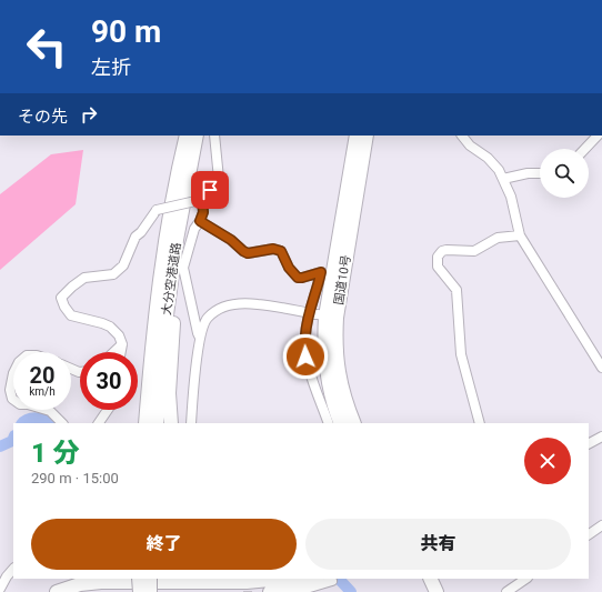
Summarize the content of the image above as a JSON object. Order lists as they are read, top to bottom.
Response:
{
  "streets": {
    "highway": ["大分空港道路", "国道10号"]
  },
  "page": {
    "turn": ["90 m", "左折"],
    "then": "その先",
    "speed": "20 km/h",
    "limit": "30",
    "heading": ["1 分", "290 m · 15:00"],
    "buttons": ["終了", "共有"]
  }
}
